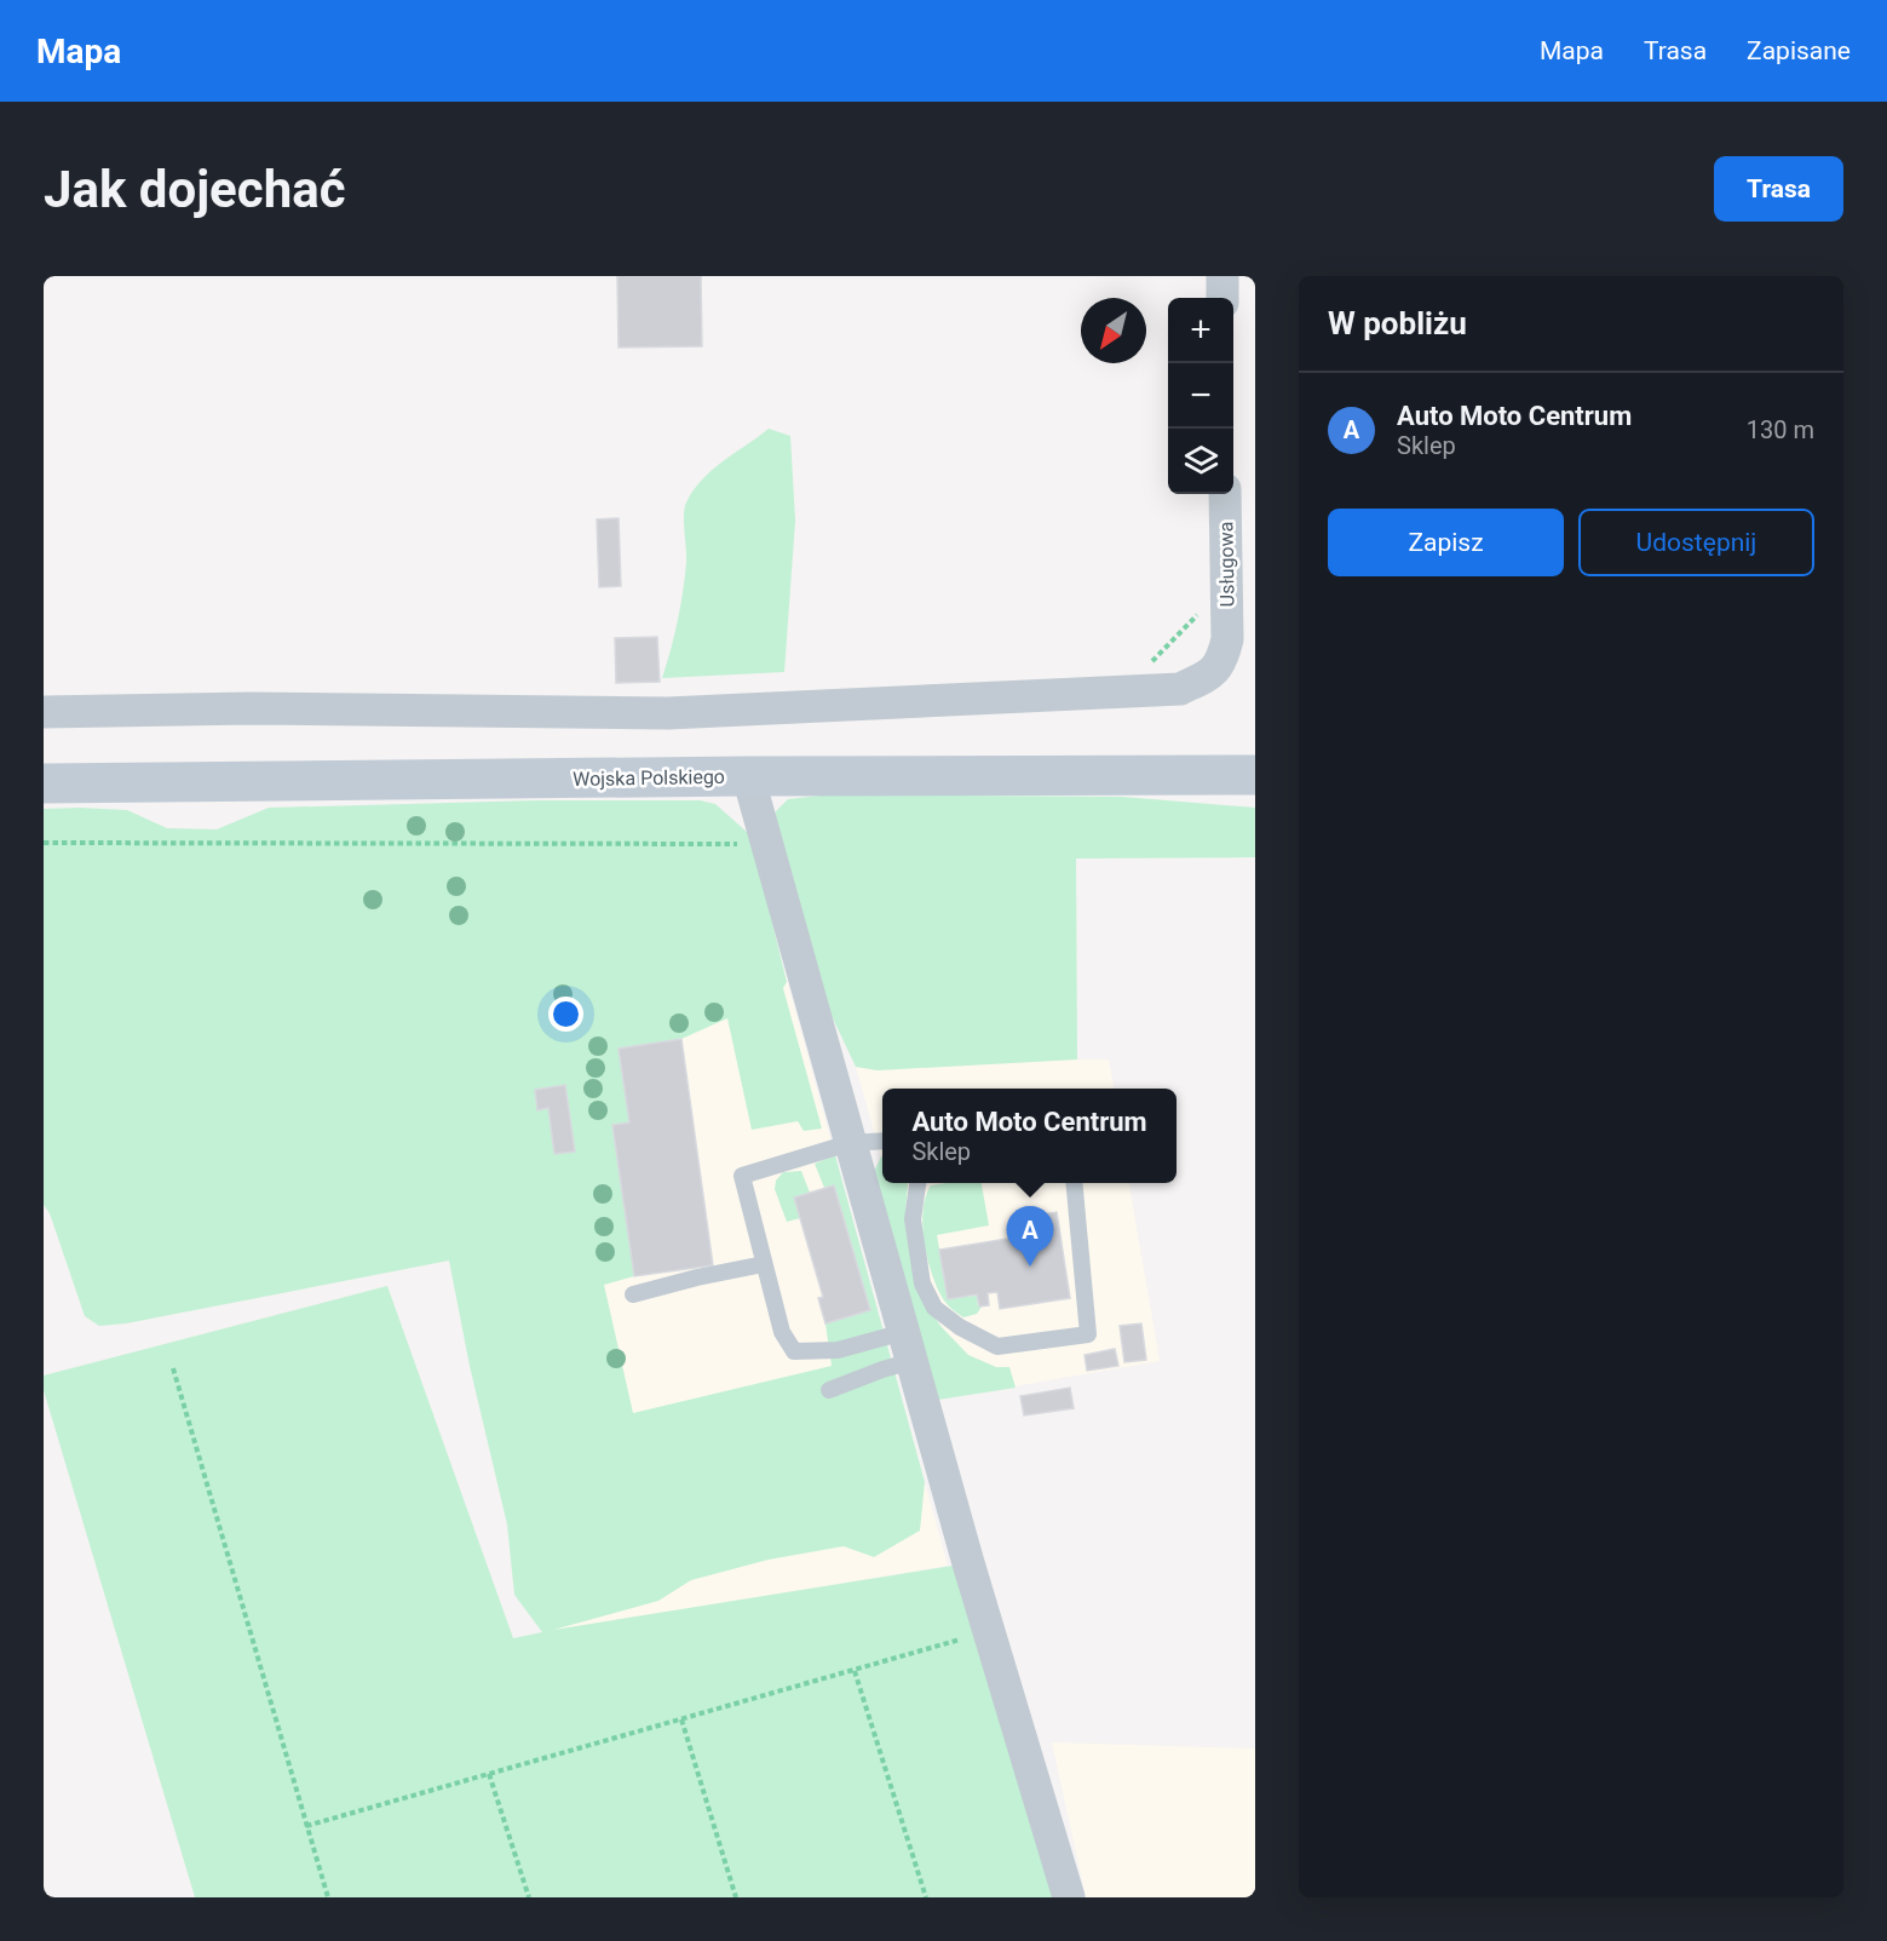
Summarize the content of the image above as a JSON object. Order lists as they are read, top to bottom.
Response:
{
  "streets": {
    "main road": ["Wojska Polskiego"],
    "street": ["Usługowa"]
  },
  "north": "bottom left",
  "page": {
    "header": "Mapa",
    "nav": ["Mapa", "Trasa", "Zapisane"],
    "buttons": [
      "Trasa",
      ["Zapisz", "Udostępnij"]
    ],
    "title": "Jak dojechać",
    "heading": "W pobliżu",
    "map_buttons": ["+", "−"],
    "list": [
      {
        "mark": "A",
        "name": "Auto Moto Centrum",
        "note": "Sklep",
        "value": "130 m"
      }
    ],
    "popup": ["Auto Moto Centrum", "Sklep"],
    "pins": "A"
  }
}
